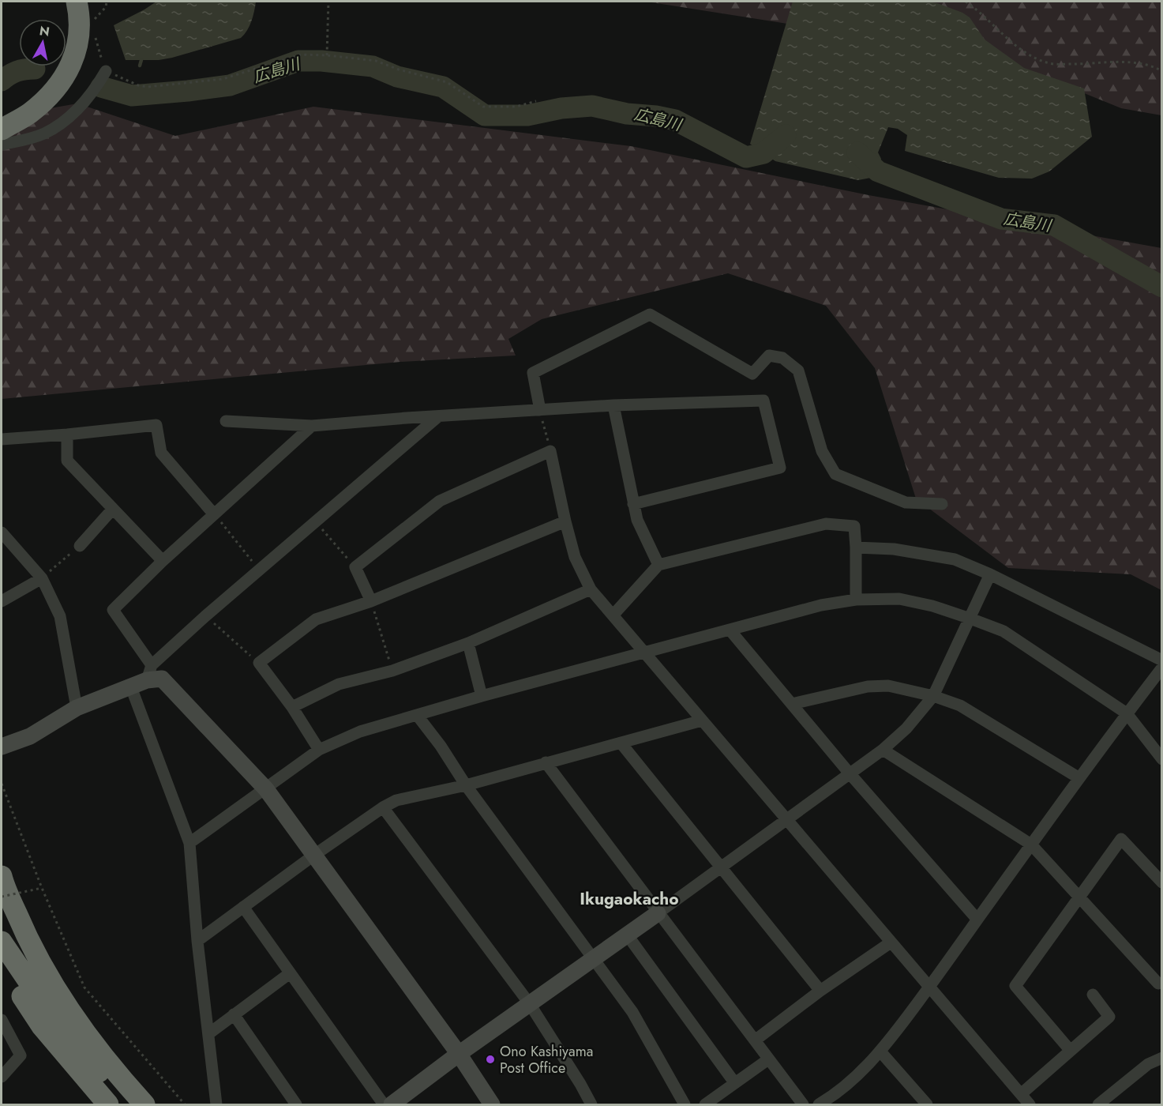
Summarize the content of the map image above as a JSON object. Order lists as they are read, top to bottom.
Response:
{
  "districts": ["Ikugaokacho"],
  "water": ["広島川"],
  "places": ["Ono Kashiyama Post Office"],
  "north": "top"
}
